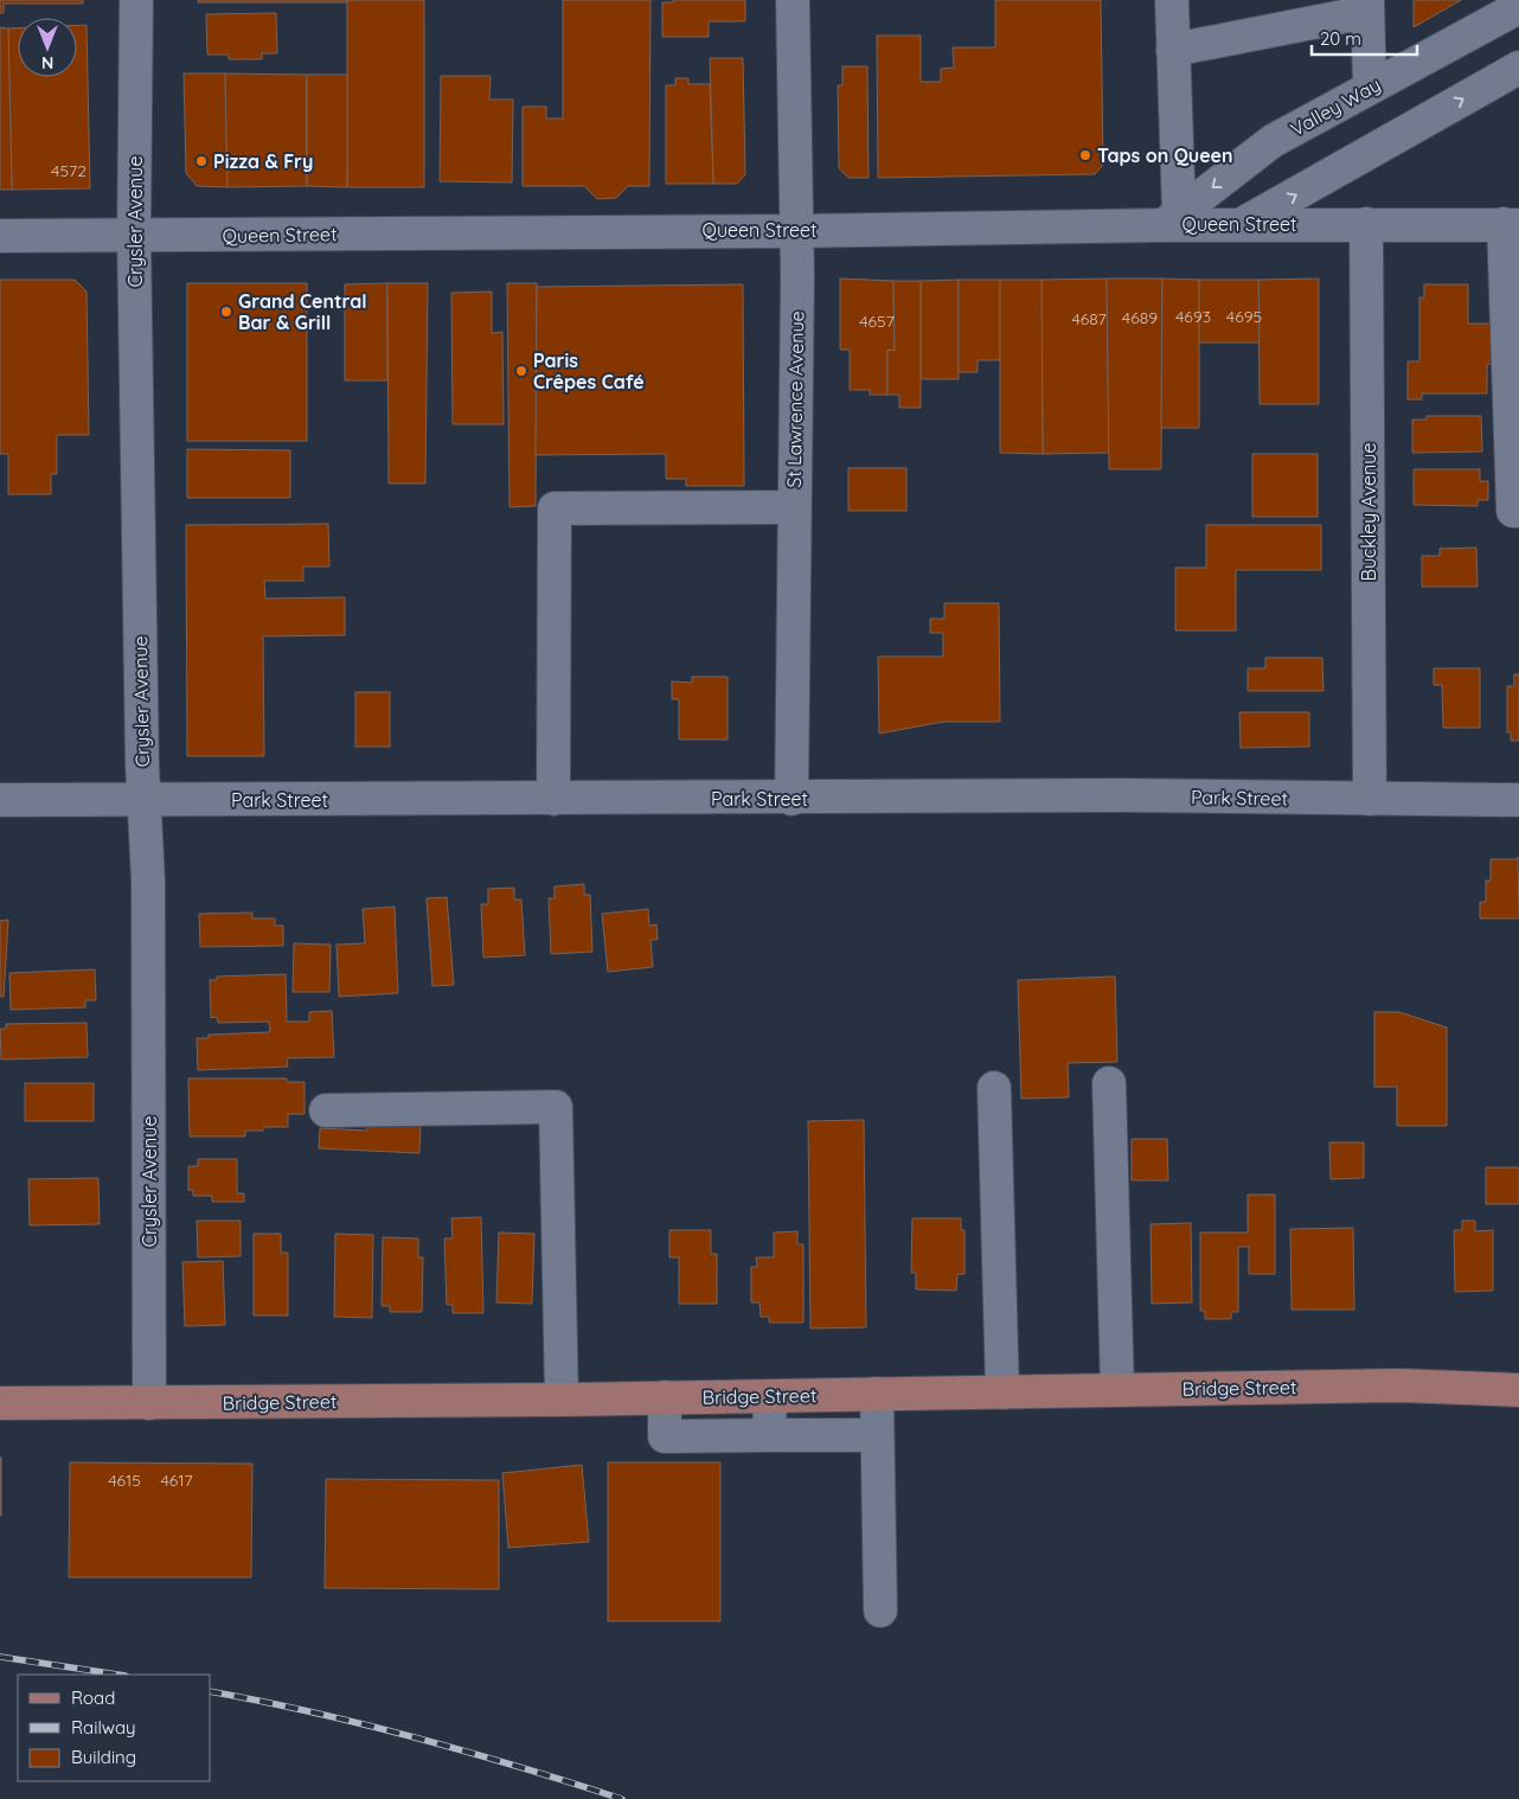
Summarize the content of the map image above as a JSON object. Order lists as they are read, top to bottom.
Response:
{
  "streets": {
    "main road": ["Bridge Street"],
    "street": [
      "Valley Way",
      "Crysler Avenue",
      "Queen Street",
      "St Lawrence Avenue",
      "Buckley Avenue",
      "Park Street"
    ]
  },
  "crossings": [
    ["Valley Way", "Queen Street"],
    ["Crysler Avenue", "Queen Street"],
    ["Crysler Avenue", "Park Street"],
    ["Crysler Avenue", "Bridge Street"],
    ["Queen Street", "St Lawrence Avenue"],
    ["Queen Street", "Buckley Avenue"],
    ["St Lawrence Avenue", "Park Street"],
    ["Buckley Avenue", "Park Street"]
  ],
  "places": [
    "Taps on Queen",
    "Pizza & Fry",
    "Grand Central Bar & Grill",
    "Paris Crêpes Café"
  ],
  "house_numbers": [
    "4572",
    "4693",
    "4695",
    "4689",
    "4687",
    "4657",
    "4615",
    "4617"
  ],
  "legend": ["Road", "Railway", "Building"],
  "scale_bar": "20 m",
  "north": "bottom"
}
